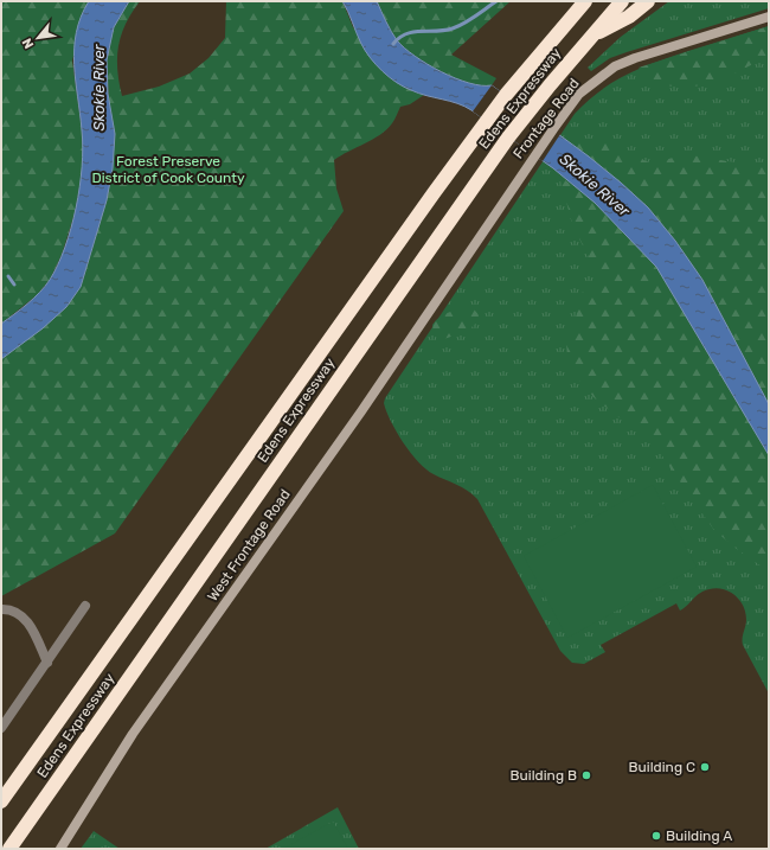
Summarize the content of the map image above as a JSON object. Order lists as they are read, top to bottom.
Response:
{
  "streets": {
    "highway": ["Edens Expressway"],
    "street": ["Frontage Road", "West Frontage Road"]
  },
  "crossings": [
    ["Frontage Road", "West Frontage Road"]
  ],
  "water": ["Skokie River"],
  "parks": ["Forest Preserve District of Cook County"],
  "places": ["Building C", "Building B", "Building A"],
  "north": "bottom left"
}
